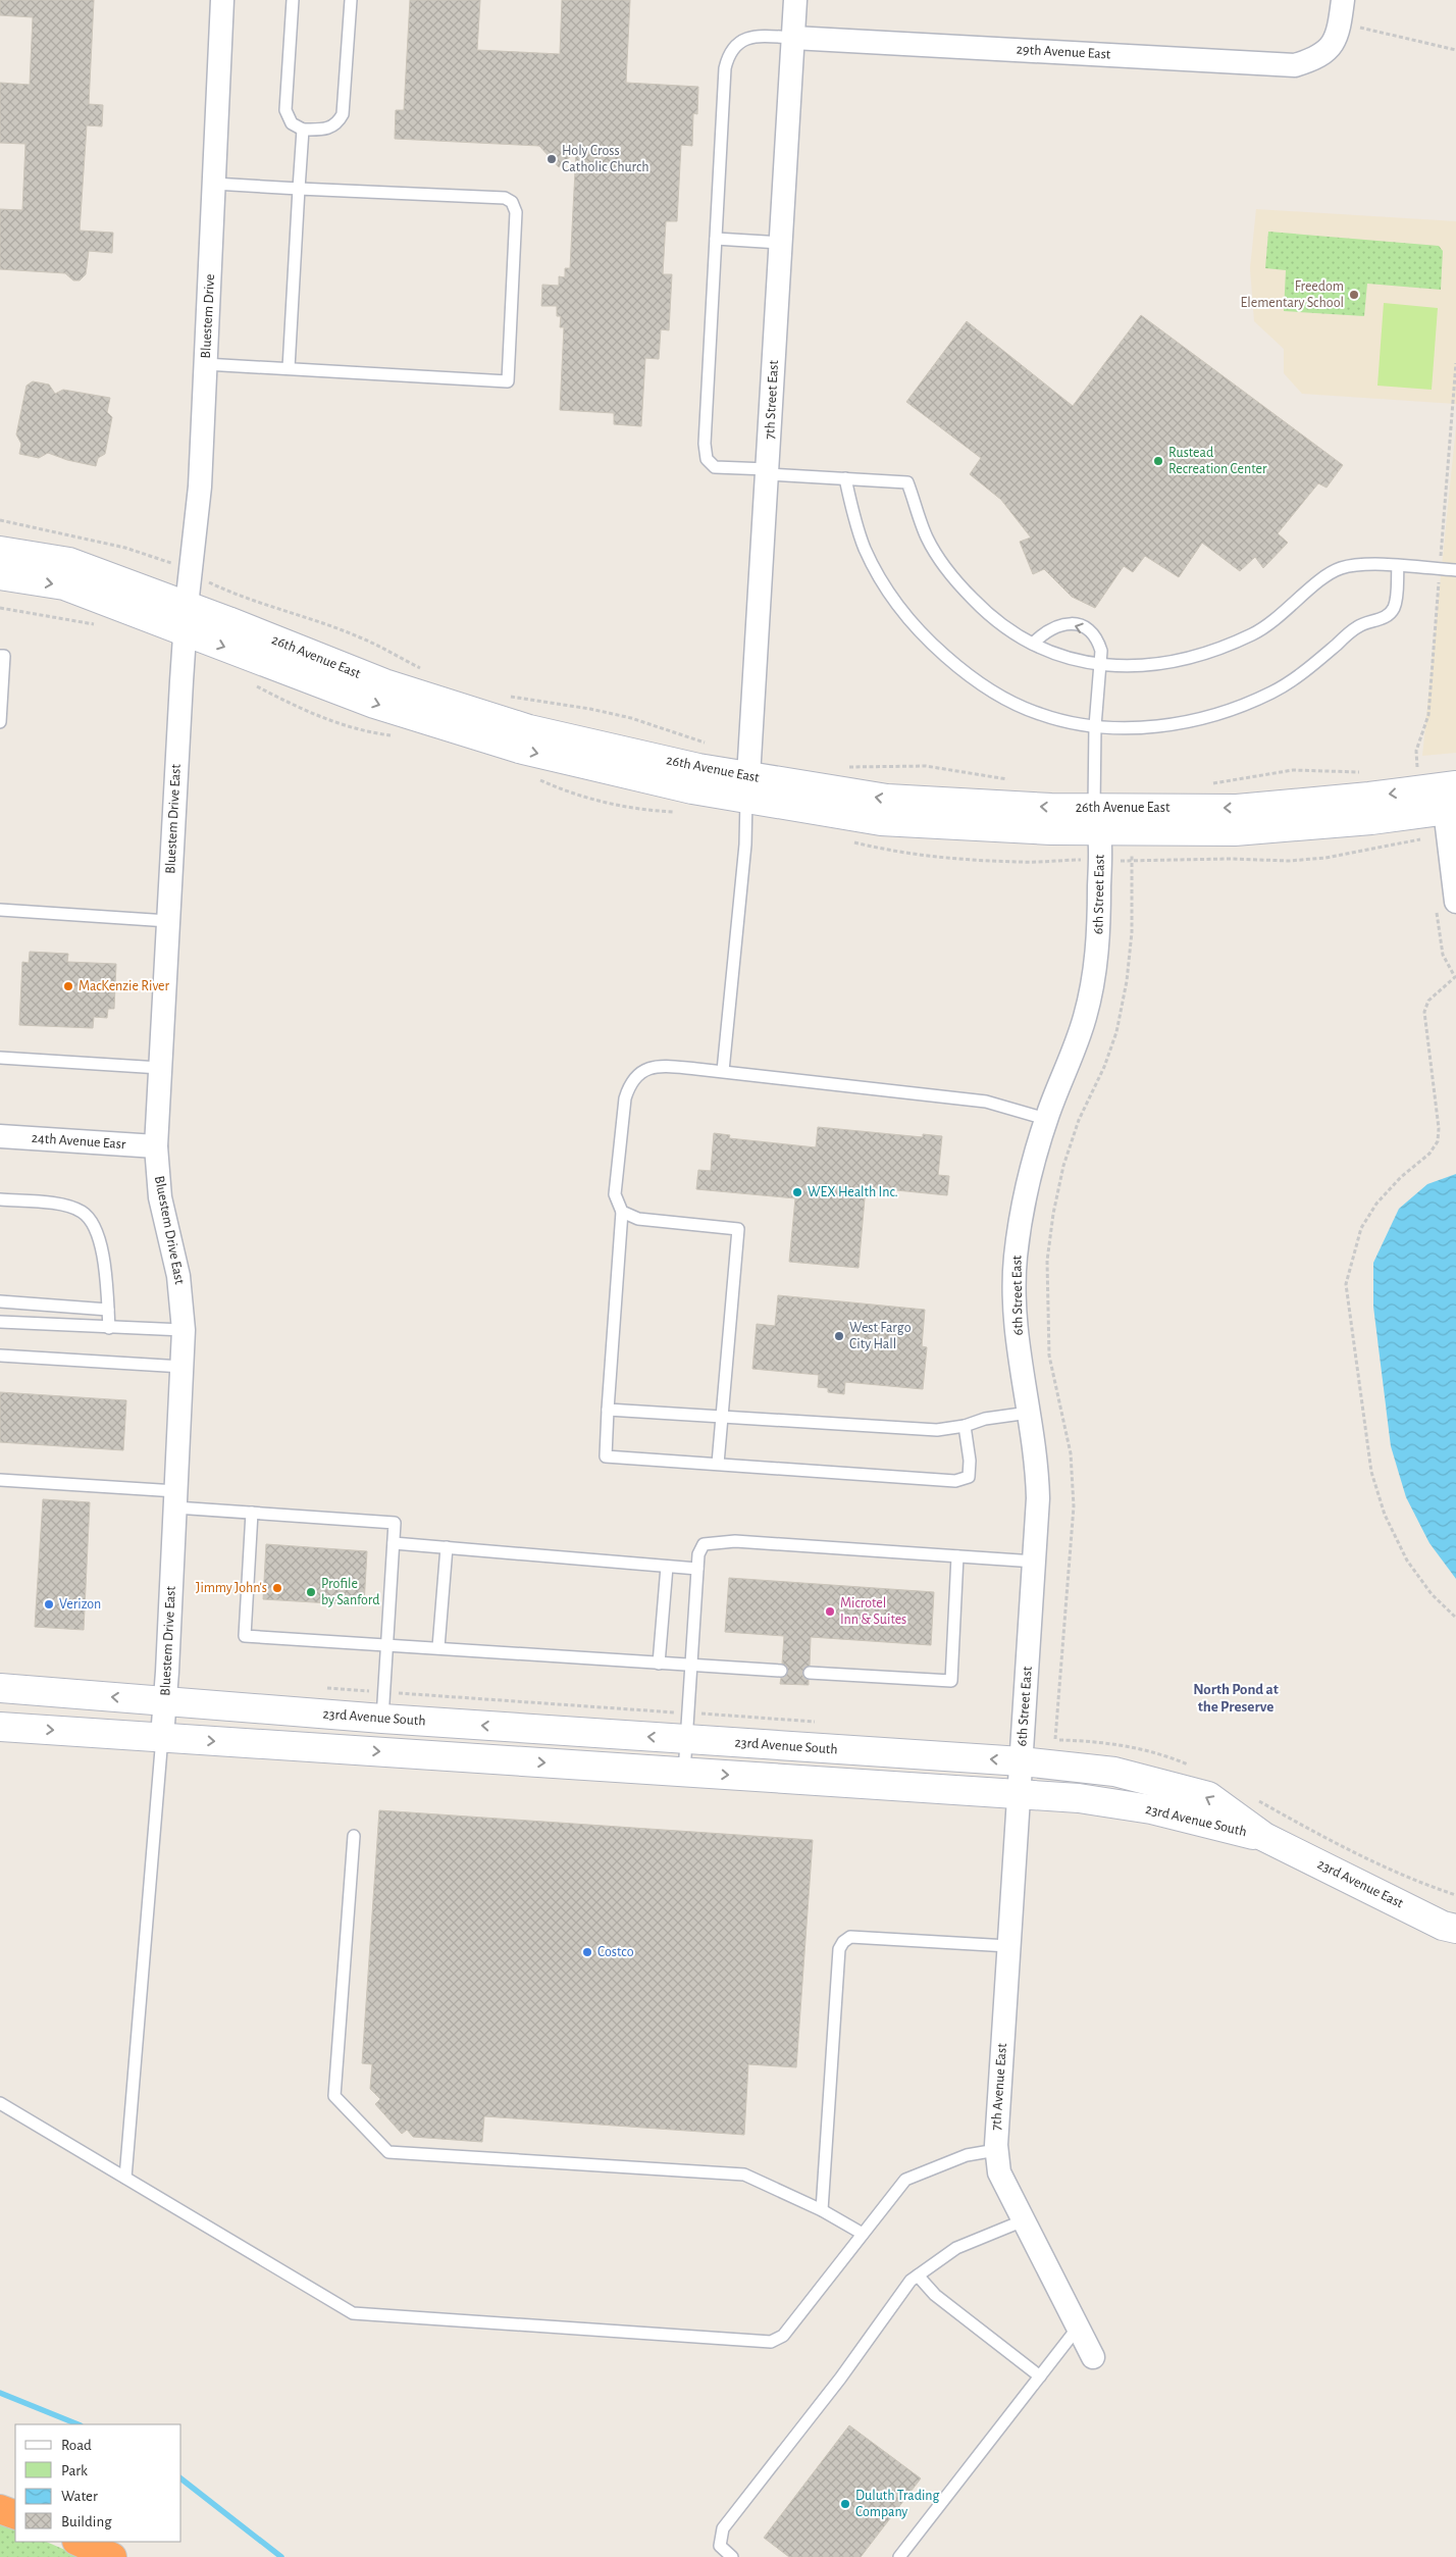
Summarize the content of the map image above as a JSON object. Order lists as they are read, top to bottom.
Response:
{
  "streets": {
    "street": [
      "29th Avenue East",
      "Bluestem Drive",
      "7th Street East",
      "26th Avenue East",
      "Bluestem Drive East",
      "6th Street East",
      "24th Avenue Easr",
      "23rd Avenue South",
      "23rd Avenue East",
      "7th Avenue East"
    ]
  },
  "crossings": [
    ["29th Avenue East", "7th Street East"],
    ["Bluestem Drive", "26th Avenue East"],
    ["Bluestem Drive", "Bluestem Drive East"],
    ["7th Street East", "26th Avenue East"],
    ["26th Avenue East", "Bluestem Drive East"],
    ["26th Avenue East", "6th Street East"],
    ["Bluestem Drive East", "24th Avenue Easr"],
    ["Bluestem Drive East", "23rd Avenue South"],
    ["6th Street East", "23rd Avenue South"],
    ["6th Street East", "7th Avenue East"],
    ["23rd Avenue South", "23rd Avenue East"],
    ["23rd Avenue South", "7th Avenue East"]
  ],
  "districts": ["North Pond at the Preserve"],
  "places": [
    "Holy Cross Catholic Church",
    "Freedom Elementary School",
    "Rustead Recreation Center",
    "MacKenzie River",
    "WEX Health Inc.",
    "West Fargo City Hall",
    "Jimmy John's",
    "Profile by Sanford",
    "Verizon",
    "Microtel Inn & Suites",
    "Costco",
    "Duluth Trading Company"
  ],
  "legend": [
    "Road",
    "Park",
    "Water",
    "Building"
  ]
}
